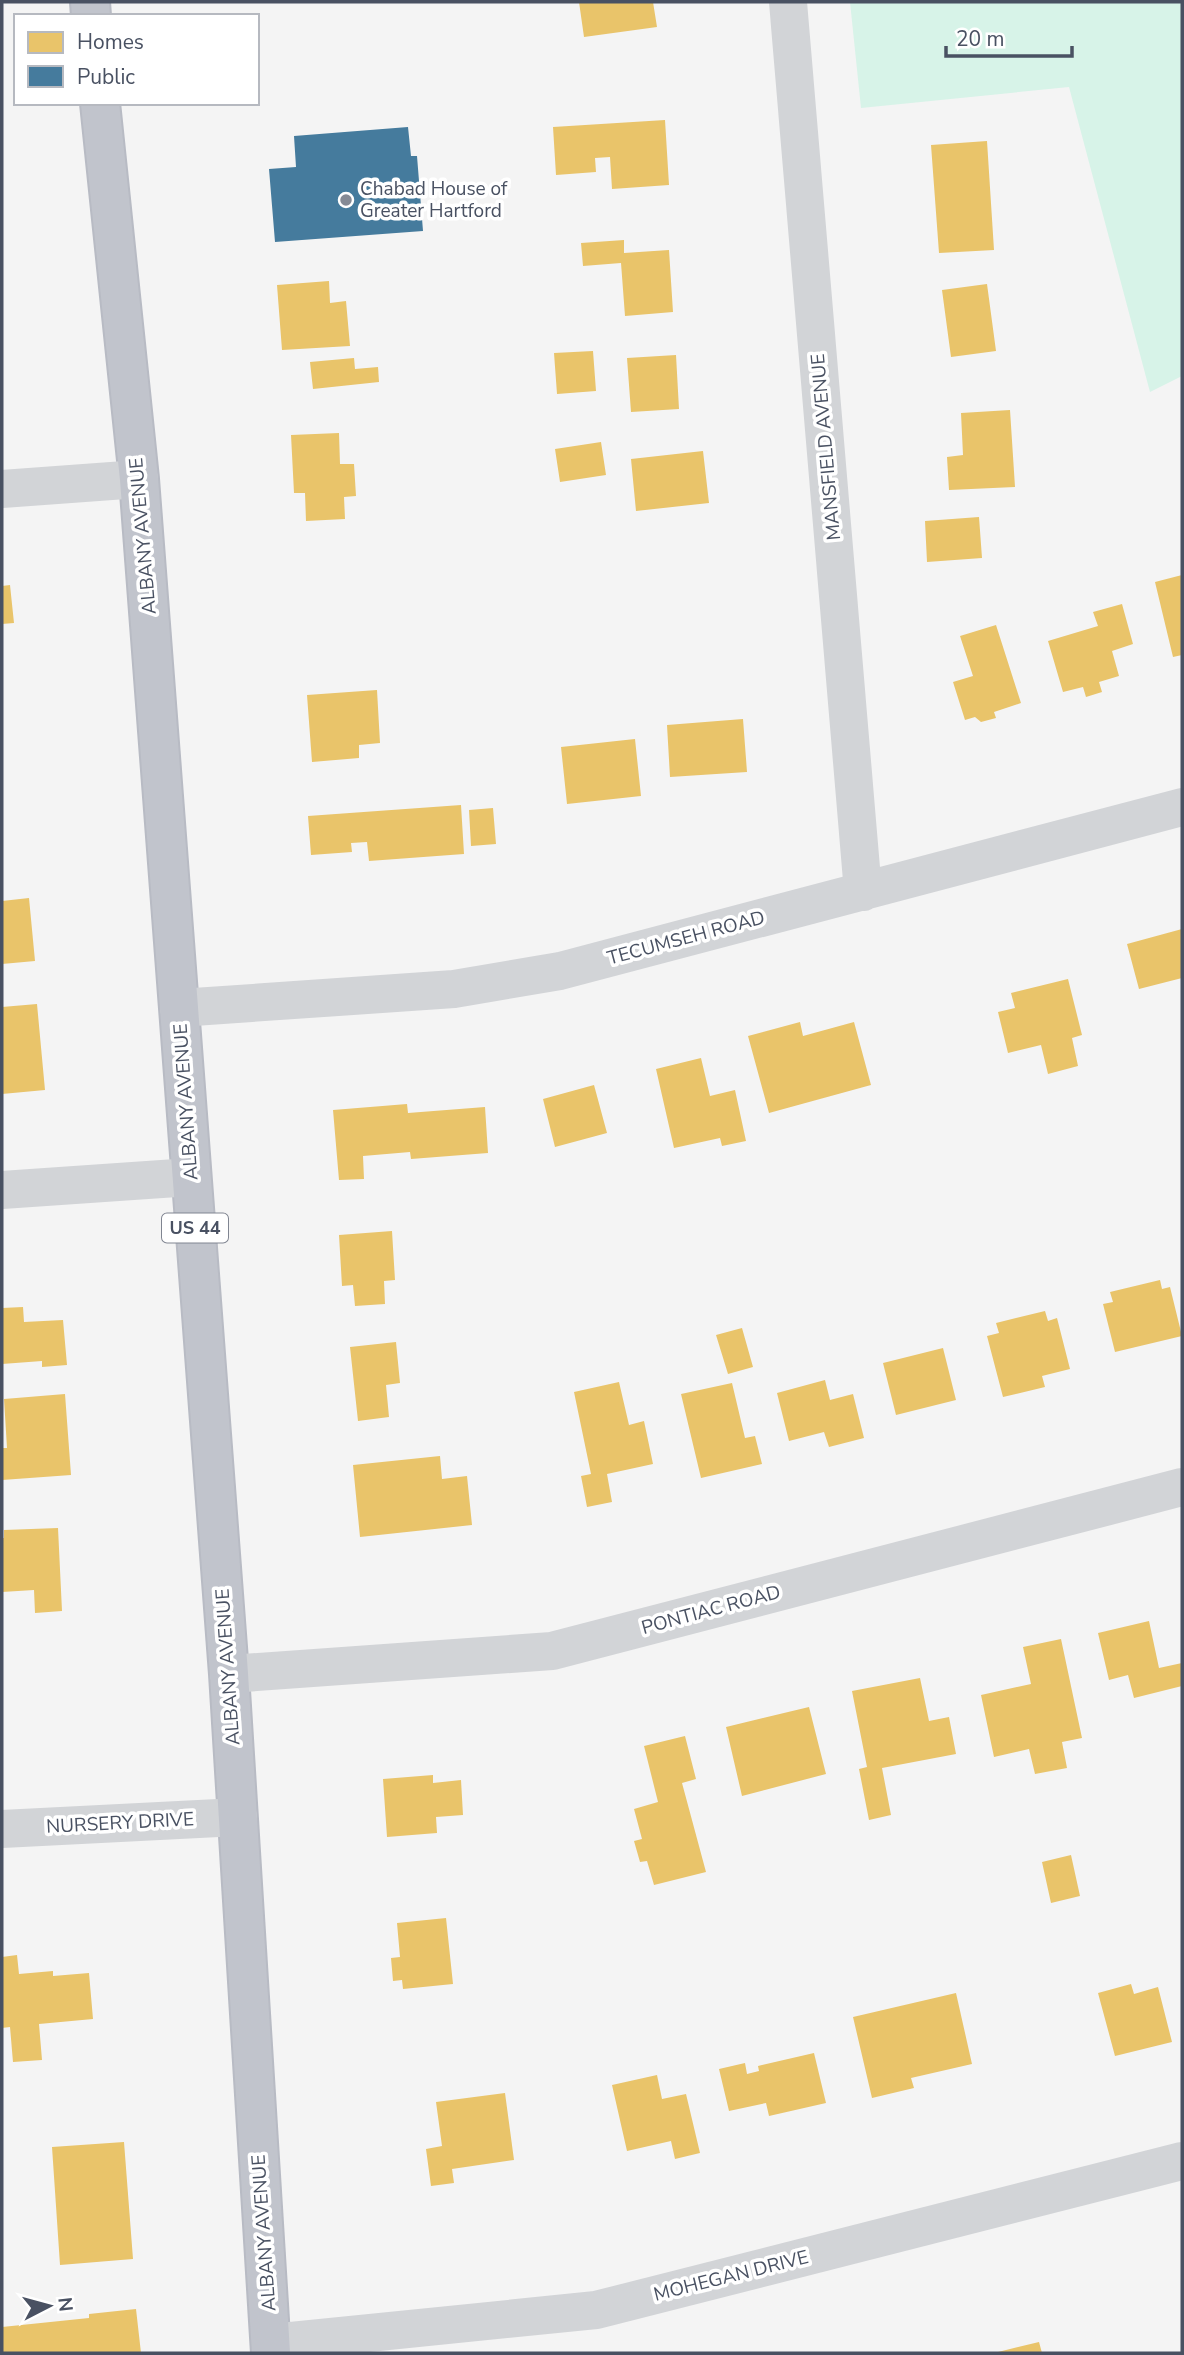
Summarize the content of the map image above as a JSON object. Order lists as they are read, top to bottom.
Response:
{
  "streets": {
    "highway": ["ALBANY AVENUE", "US 44"],
    "street": [
      "MANSFIELD AVENUE",
      "TECUMSEH ROAD",
      "PONTIAC ROAD",
      "NURSERY DRIVE",
      "MOHEGAN DRIVE"
    ]
  },
  "crossings": [
    ["MANSFIELD AVENUE", "TECUMSEH ROAD"],
    ["ALBANY AVENUE", "TECUMSEH ROAD"],
    ["ALBANY AVENUE", "PONTIAC ROAD"],
    ["ALBANY AVENUE", "NURSERY DRIVE"],
    ["ALBANY AVENUE", "MOHEGAN DRIVE"]
  ],
  "places": ["Chabad House of Greater Hartford"],
  "legend": ["Homes", "Public"],
  "scale_bar": "20 m",
  "north": "right"
}
